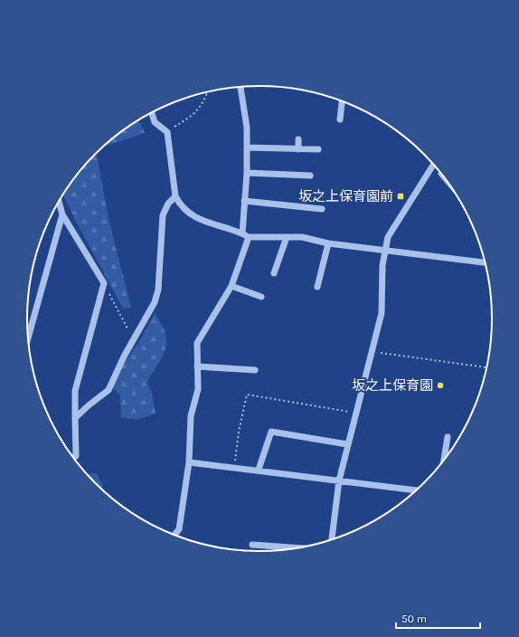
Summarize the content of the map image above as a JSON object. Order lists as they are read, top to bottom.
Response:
{
  "places": {
    "transit": ["坂之上保育園前"],
    "other": ["坂之上保育園"]
  },
  "scale_bar": "50 m"
}
